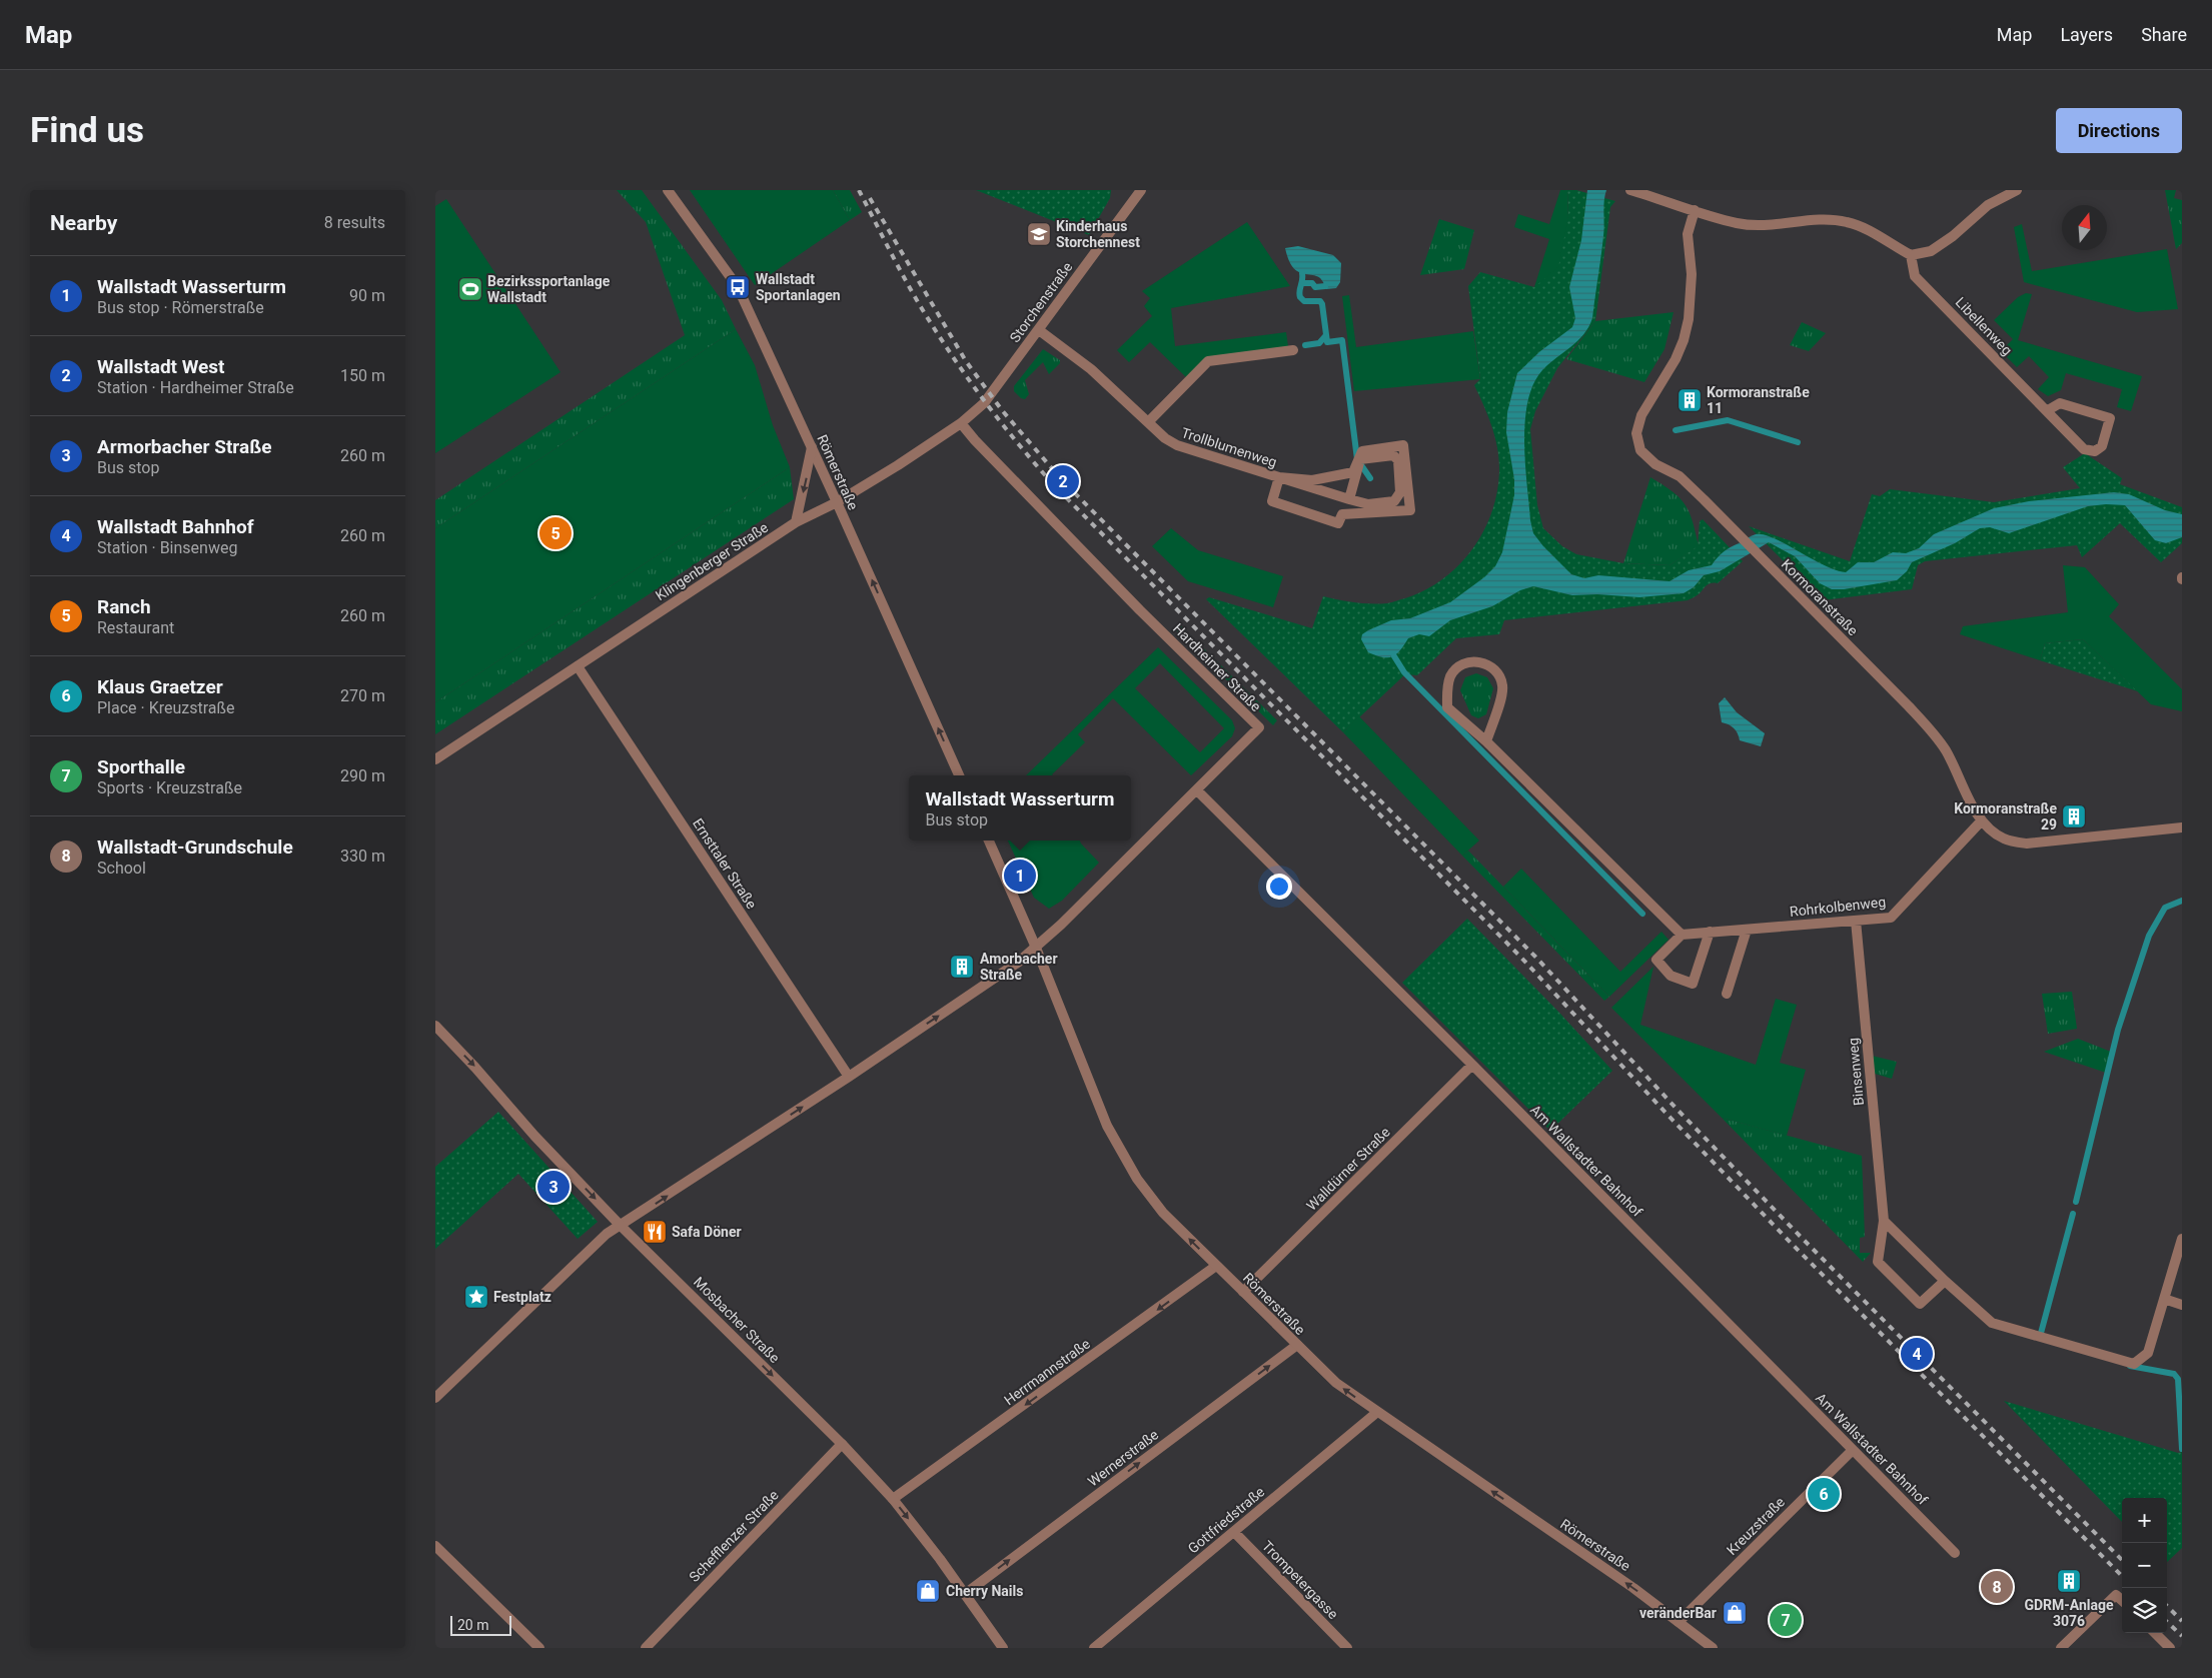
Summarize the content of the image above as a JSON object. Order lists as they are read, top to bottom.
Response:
{
  "streets": {
    "street": [
      "Storchenstraße",
      "Libellenweg",
      "Trollblumenweg",
      "Römerstraße",
      "Klingenberger Straße",
      "Kormoranstraße",
      "Hardheimer Straße",
      "Ernsttaler Straße",
      "Rohrkolbenweg",
      "Binsenweg",
      "Am Wallstadter Bahnhof",
      "Walldürner Straße",
      "Mosbacher Straße",
      "Herrmannstraße",
      "Wernerstraße",
      "Gottfriedstraße",
      "Kreuzstraße",
      "Schefflenzer Straße",
      "Trompetergasse"
    ]
  },
  "crossings": [
    ["Storchenstraße", "Trollblumenweg"],
    ["Storchenstraße", "Klingenberger Straße"],
    ["Römerstraße", "Klingenberger Straße"],
    ["Römerstraße", "Hardheimer Straße"],
    ["Römerstraße", "Walldürner Straße"],
    ["Römerstraße", "Herrmannstraße"],
    ["Römerstraße", "Wernerstraße"],
    ["Römerstraße", "Gottfriedstraße"],
    ["Römerstraße", "Kreuzstraße"],
    ["Klingenberger Straße", "Hardheimer Straße"],
    ["Klingenberger Straße", "Ernsttaler Straße"],
    ["Kormoranstraße", "Rohrkolbenweg"],
    ["Hardheimer Straße", "Am Wallstadter Bahnhof"],
    ["Rohrkolbenweg", "Binsenweg"],
    ["Am Wallstadter Bahnhof", "Walldürner Straße"],
    ["Am Wallstadter Bahnhof", "Kreuzstraße"],
    ["Mosbacher Straße", "Herrmannstraße"],
    ["Mosbacher Straße", "Wernerstraße"],
    ["Mosbacher Straße", "Schefflenzer Straße"],
    ["Gottfriedstraße", "Trompetergasse"]
  ],
  "one_way": [
    "Römerstraße",
    "Mosbacher Straße",
    "Herrmannstraße",
    "Wernerstraße"
  ],
  "places": {
    "school or university": ["Kinderhaus Storchennest"],
    "bus stop": ["Wallstadt Sportanlagen"],
    "sports": ["Bezirkssportanlage Wallstadt"],
    "building": [
      "Kormoranstraße 11",
      "Kormoranstraße 29",
      "Amorbacher Straße",
      "GDRM-Anlage 3076"
    ],
    "restaurant": ["Safa Döner"],
    "place": ["Festplatz"],
    "shop": ["Cherry Nails", "veränderBar"]
  },
  "scale_bar": "20 m",
  "north": "top",
  "page": {
    "header": "Map",
    "nav": ["Map", "Layers", "Share"],
    "buttons": "Directions",
    "title": "Find us",
    "heading": ["Nearby", "8 results"],
    "list": [
      {
        "mark": "1",
        "name": "Wallstadt Wasserturm",
        "note": "Bus stop · Römerstraße",
        "value": "90 m"
      },
      {
        "mark": "2",
        "name": "Wallstadt West",
        "note": "Station · Hardheimer Straße",
        "value": "150 m"
      },
      {
        "mark": "3",
        "name": "Armorbacher Straße",
        "note": "Bus stop",
        "value": "260 m"
      },
      {
        "mark": "4",
        "name": "Wallstadt Bahnhof",
        "note": "Station · Binsenweg",
        "value": "260 m"
      },
      {
        "mark": "5",
        "name": "Ranch",
        "note": "Restaurant",
        "value": "260 m"
      },
      {
        "mark": "6",
        "name": "Klaus Graetzer",
        "note": "Place · Kreuzstraße",
        "value": "270 m"
      },
      {
        "mark": "7",
        "name": "Sporthalle",
        "note": "Sports · Kreuzstraße",
        "value": "290 m"
      },
      {
        "mark": "8",
        "name": "Wallstadt-Grundschule",
        "note": "School",
        "value": "330 m"
      }
    ],
    "pins": [
      "2",
      "5",
      "1",
      "3",
      "4",
      "6",
      "8",
      "7"
    ],
    "popup": ["Wallstadt Wasserturm", "Bus stop"],
    "map_buttons": ["+", "−"],
    "scale": "20 m"
  }
}
